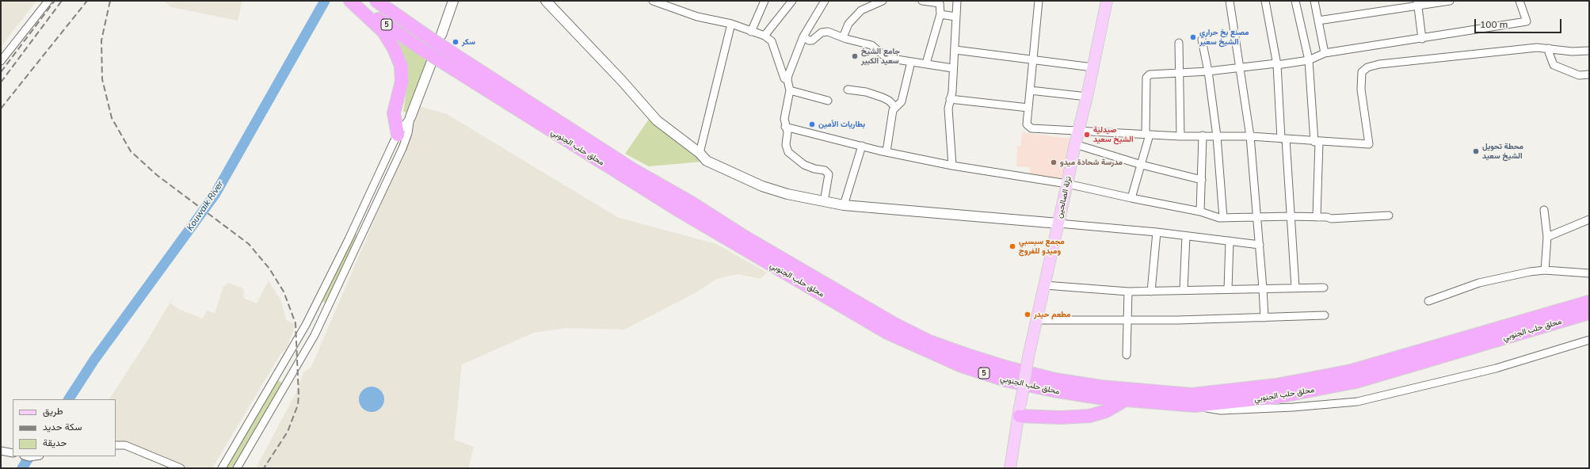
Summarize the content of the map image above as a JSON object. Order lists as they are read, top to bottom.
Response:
{
  "streets": {
    "highway": ["5", "محلق حلب الجنوبي"],
    "main road": ["نزلة الصالحين"]
  },
  "water": ["Kouwaik River"],
  "places": [
    "مصنع بخ حراري الشيخ سعير",
    "سكر",
    "جامع الشيخ سعيد الكبير",
    "بطاريات الأمين",
    "صيدلية الشيخ سعيد",
    "محطة تحويل الشيخ سعيد",
    "مدرسة شحادة ميدو",
    "مجمع سبسبي وميدو للفروج",
    "مطعم حيدر"
  ],
  "legend": ["طريق", "سكة حديد", "حديقة"],
  "scale_bar": "100 m"
}
